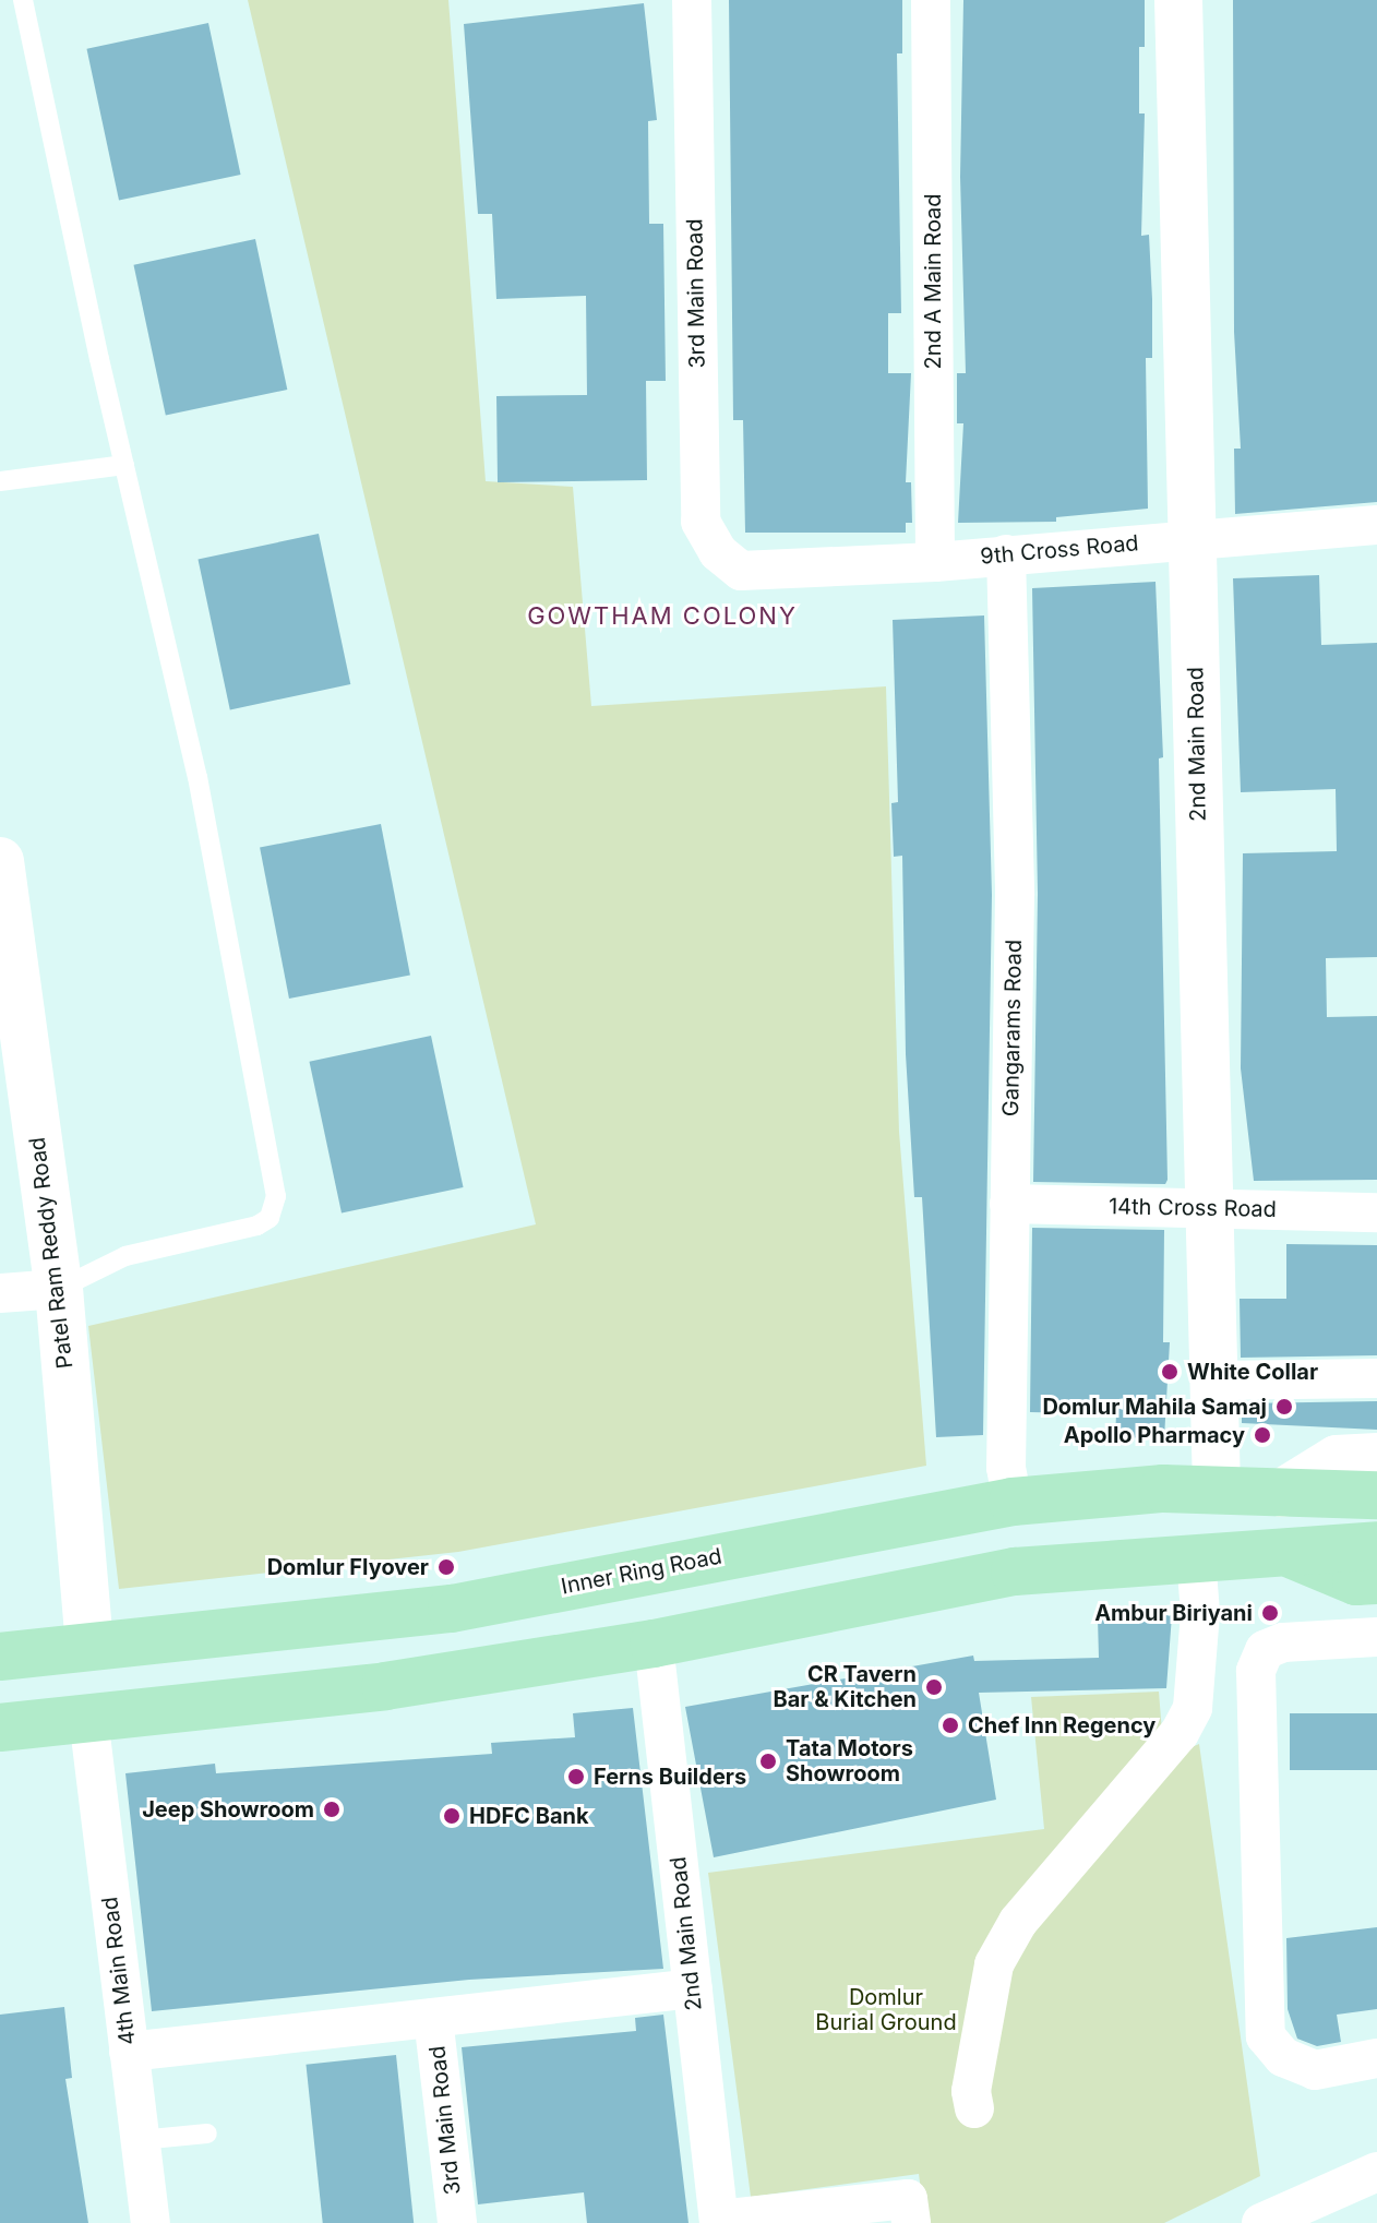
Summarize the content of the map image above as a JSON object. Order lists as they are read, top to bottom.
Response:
{
  "streets": {
    "main road": ["Inner Ring Road"],
    "street": [
      "2nd A Main Road",
      "3rd Main Road",
      "9th Cross Road",
      "2nd Main Road",
      "Gangarams Road",
      "14th Cross Road",
      "Patel Ram Reddy Road",
      "4th Main Road"
    ]
  },
  "crossings": [
    ["2nd A Main Road", "9th Cross Road"],
    ["3rd Main Road", "9th Cross Road"],
    ["9th Cross Road", "2nd Main Road"],
    ["9th Cross Road", "Gangarams Road"],
    ["2nd Main Road", "14th Cross Road"],
    ["2nd Main Road", "Inner Ring Road"],
    ["Gangarams Road", "14th Cross Road"],
    ["Gangarams Road", "Inner Ring Road"],
    ["Patel Ram Reddy Road", "Inner Ring Road"]
  ],
  "districts": ["GOWTHAM COLONY"],
  "parks": ["Domlur Burial Ground"],
  "places": [
    "White Collar",
    "Domlur Mahila Samaj",
    "Apollo Pharmacy",
    "Domlur Flyover",
    "Ambur Biriyani",
    "CR Tavern Bar & Kitchen",
    "Chef Inn Regency",
    "Tata Motors Showroom",
    "Ferns Builders",
    "Jeep Showroom",
    "HDFC Bank"
  ]
}
